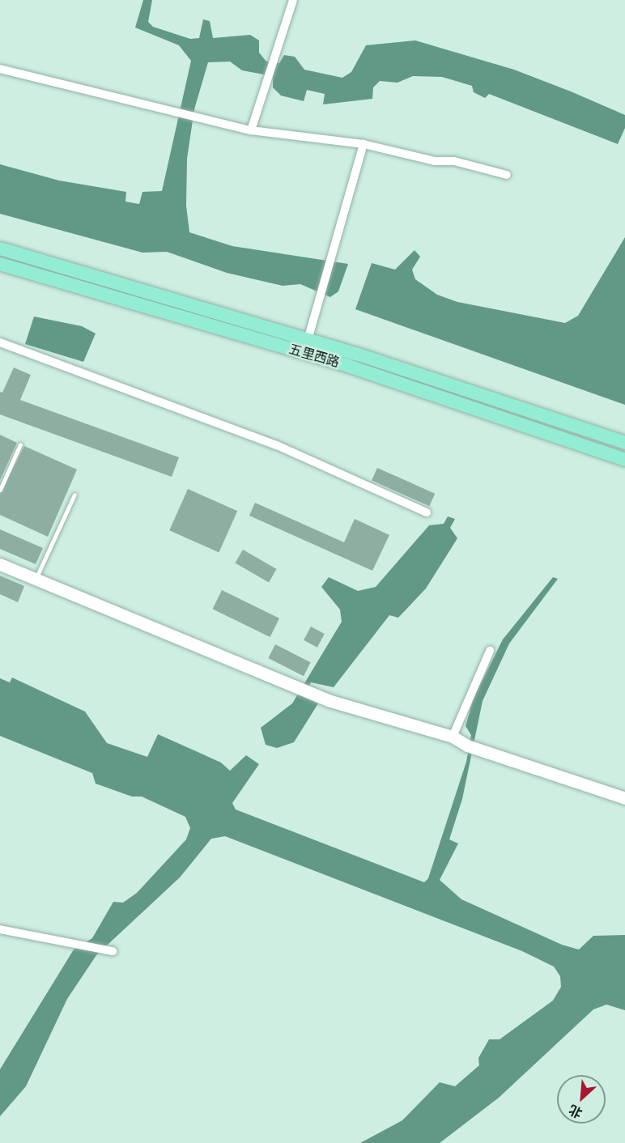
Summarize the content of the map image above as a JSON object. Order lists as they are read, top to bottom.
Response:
{
  "streets": {
    "main road": ["五里西路"]
  },
  "north": "bottom left"
}
